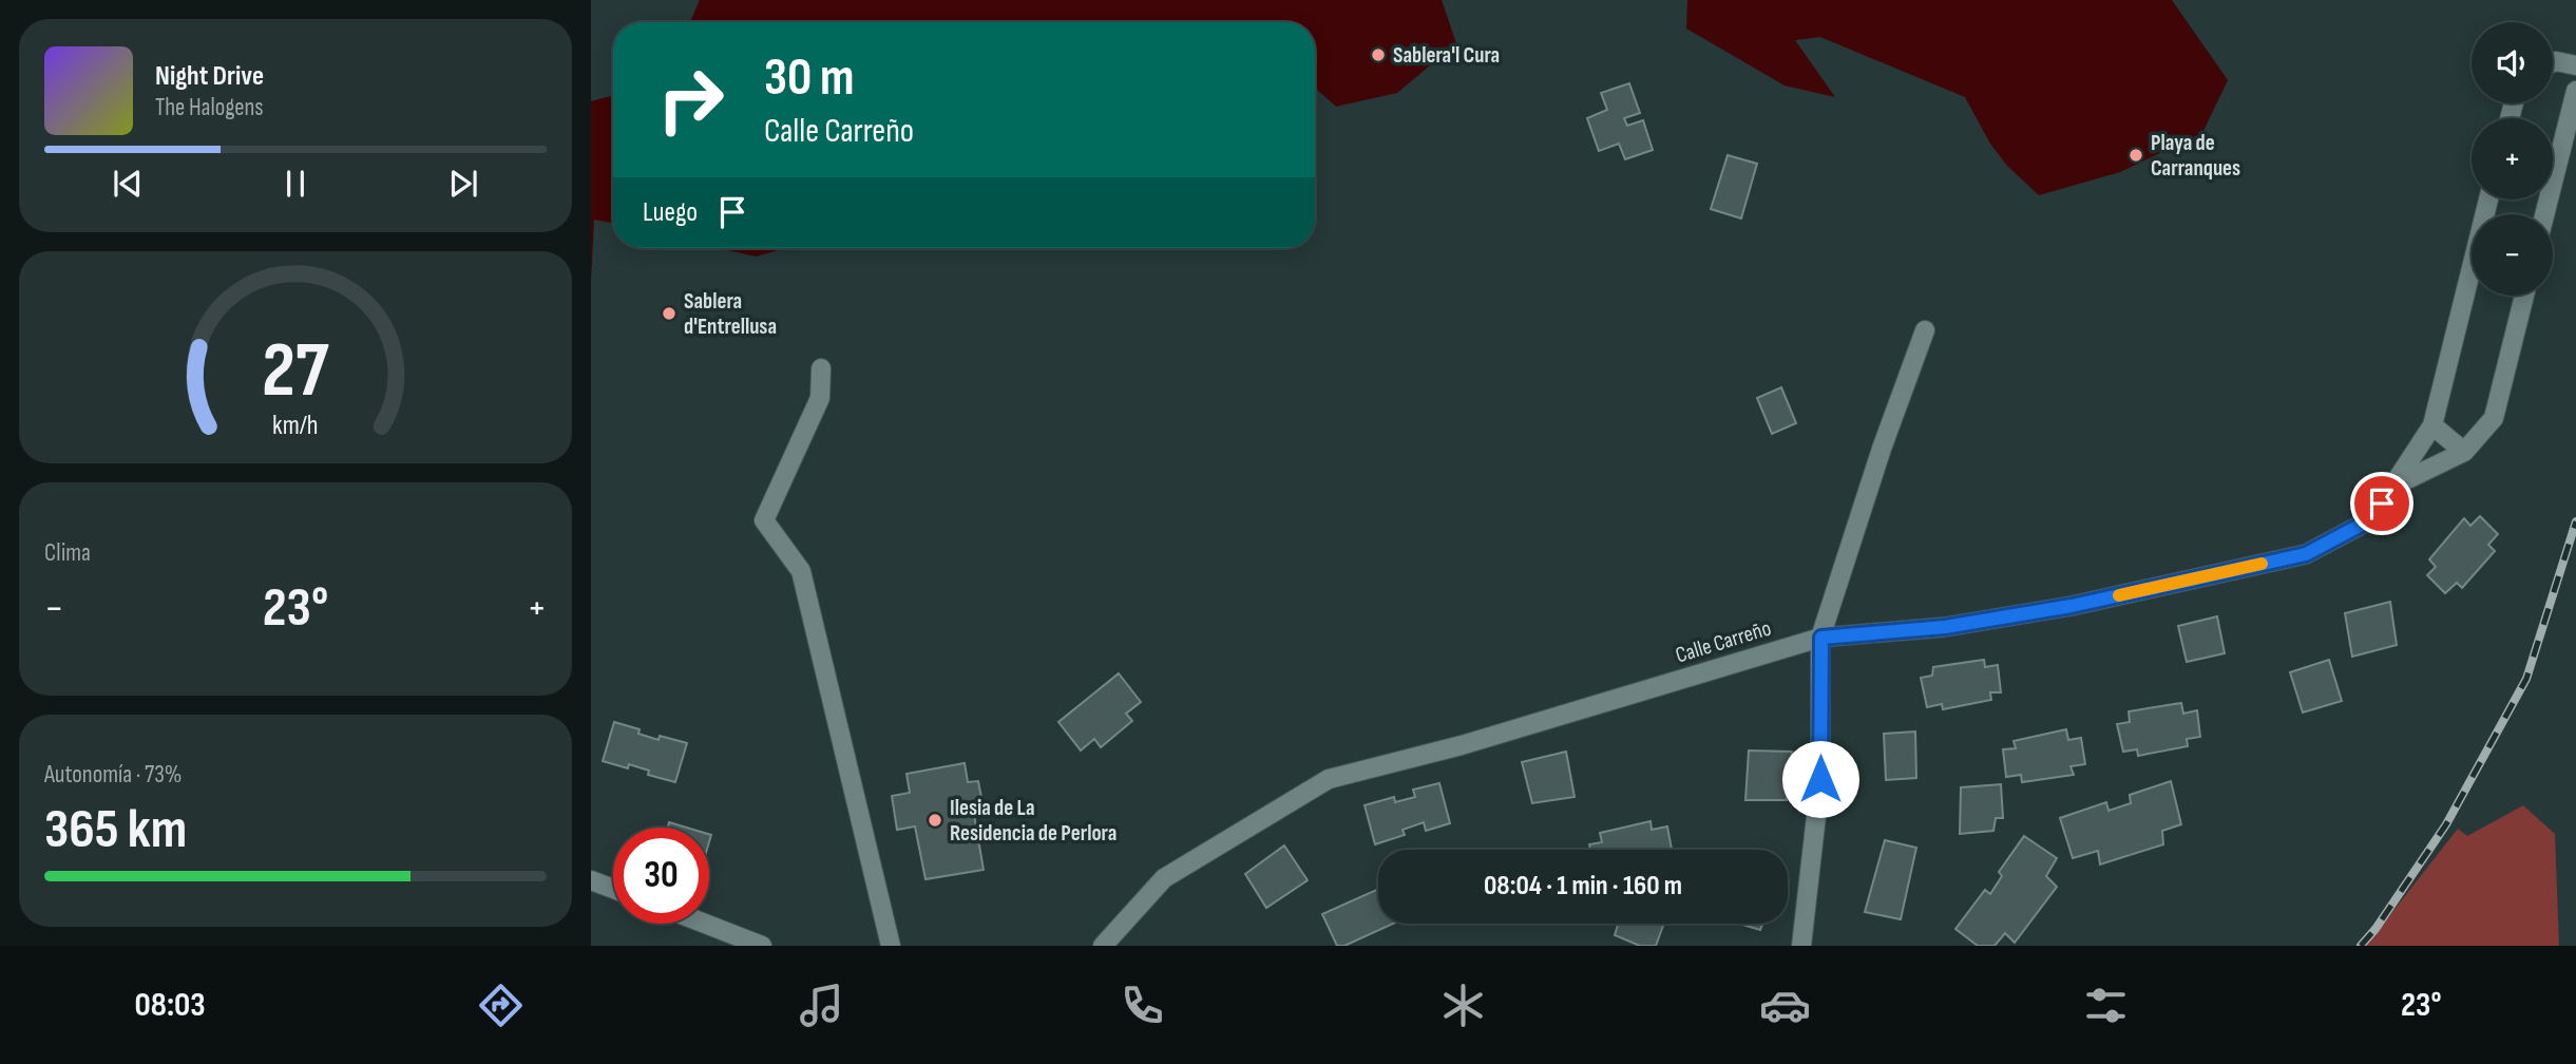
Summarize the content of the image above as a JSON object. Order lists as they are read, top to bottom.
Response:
{
  "streets": {
    "street": ["Calle Carreño"]
  },
  "places": [
    "Sablera'l Cura",
    "Playa de Carranques",
    "Sablera d'Entrellusa",
    "Ilesia de La Residencia de Perlora"
  ],
  "page": {
    "map_buttons": ["+", "−"],
    "turn": ["30 m", "Calle Carreño"],
    "song": ["Night Drive", "The Halogens"],
    "then": "Luego",
    "tile": [
      "Clima",
      ["Autonomía · 73%", "365 km"]
    ],
    "heat": ["−", "23°", "+"],
    "limit": "30",
    "trip": "08:04 · 1 min · 160 m",
    "tabs": ["08:03", "23°"],
    "gauge": ["27", "km/h"]
  }
}
